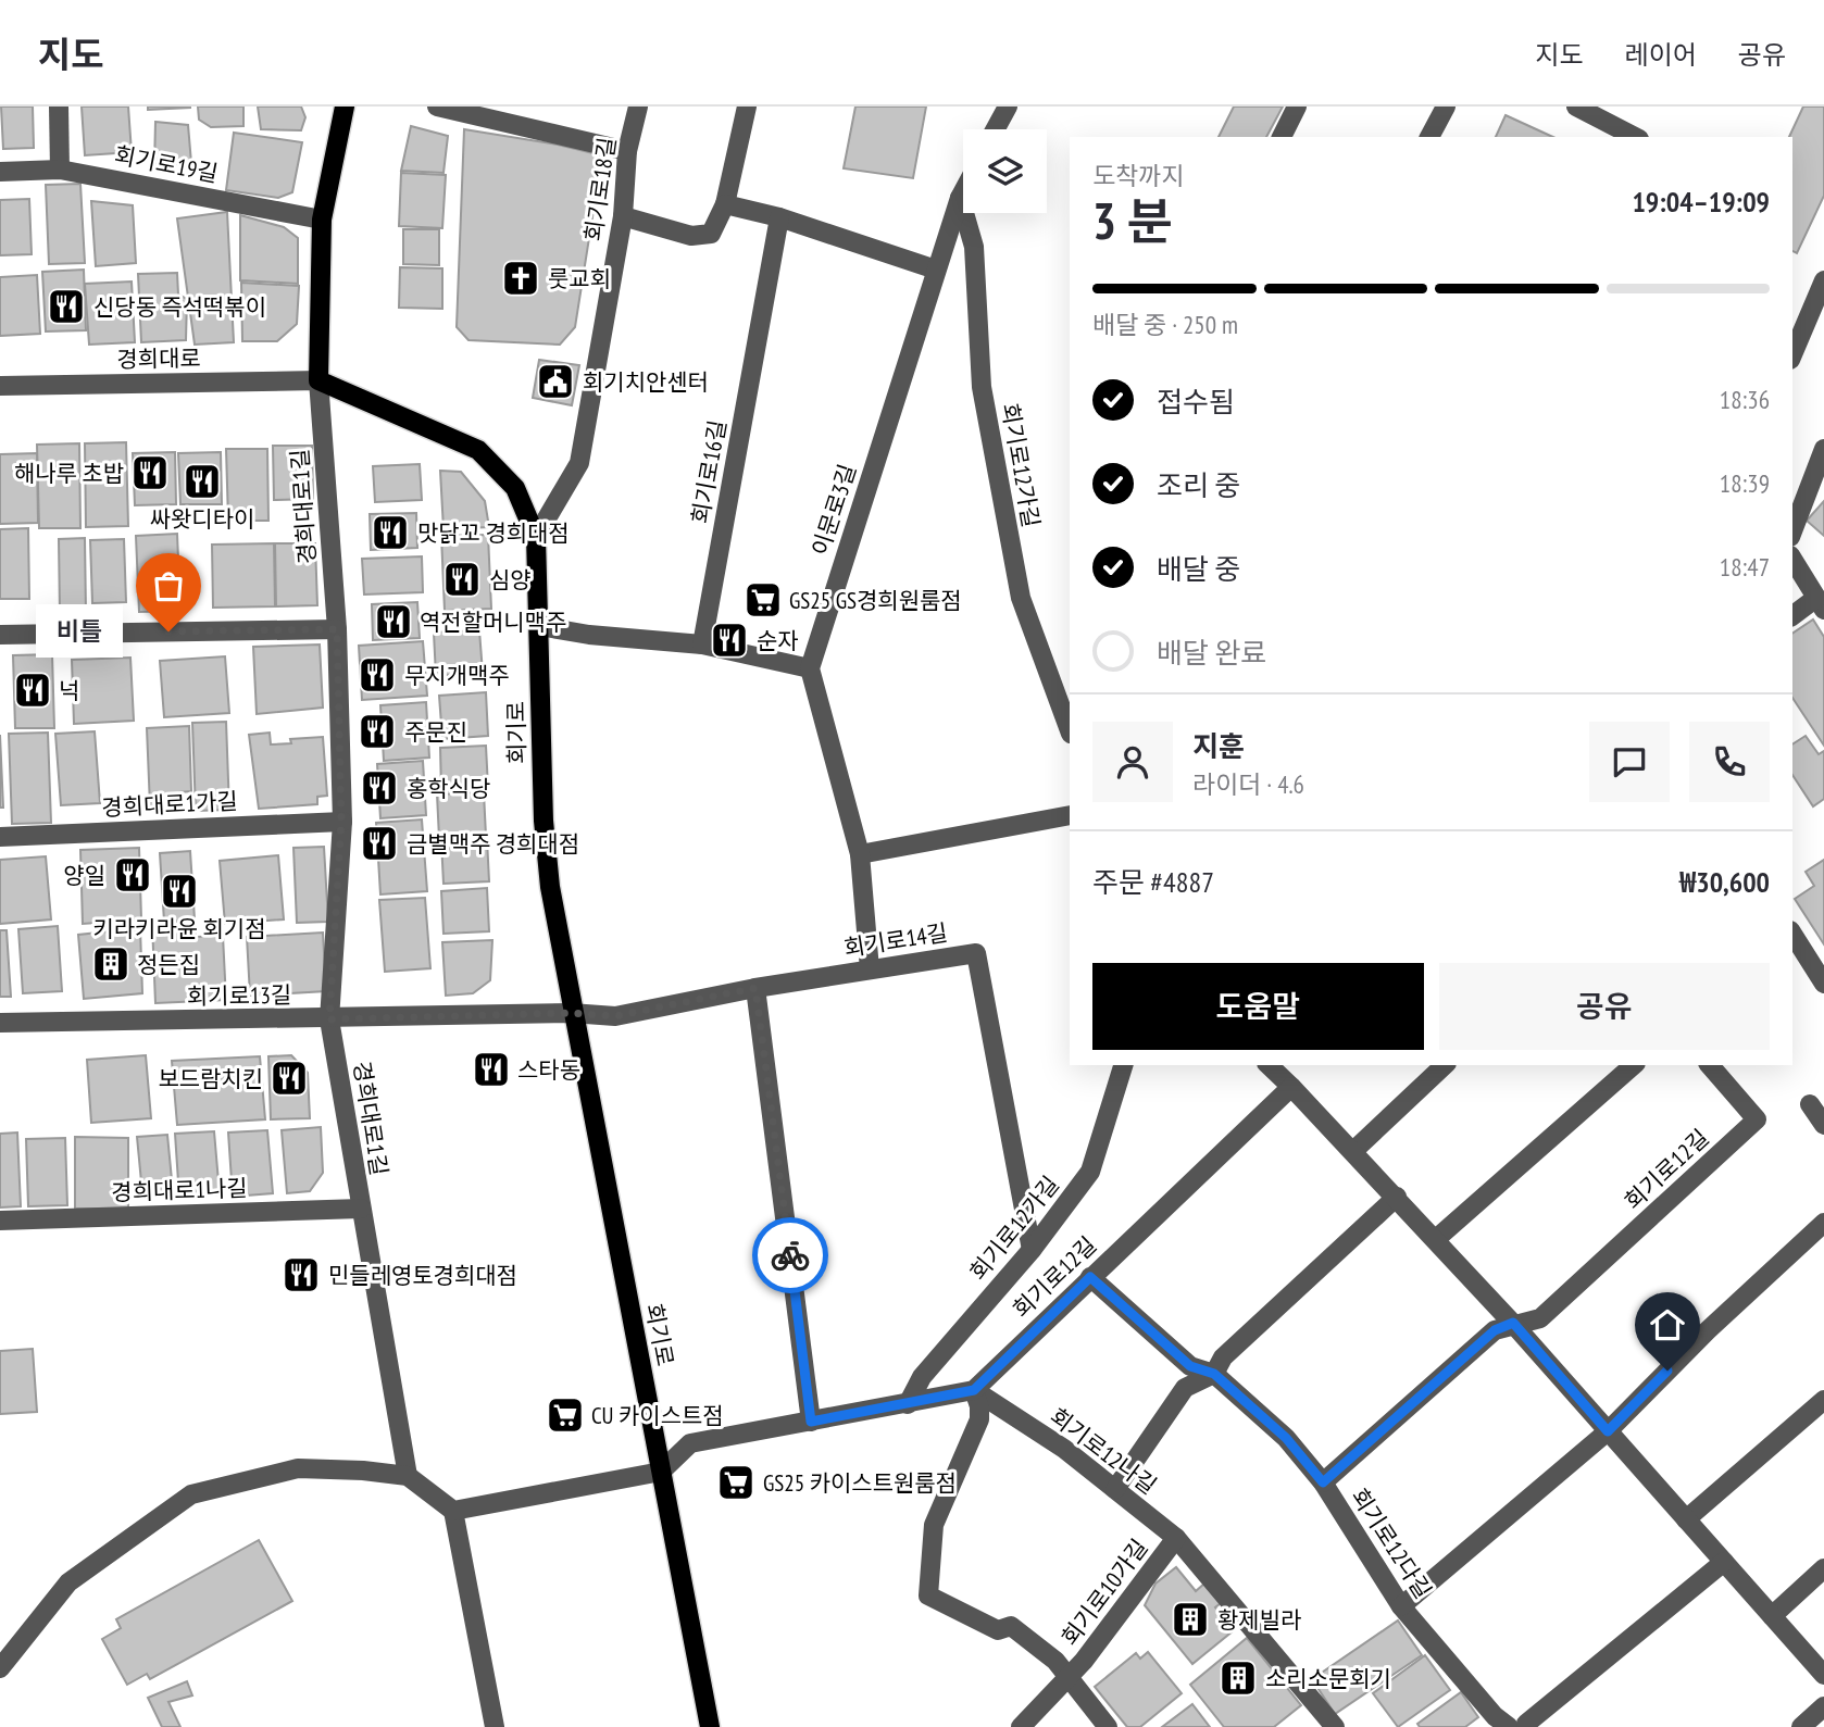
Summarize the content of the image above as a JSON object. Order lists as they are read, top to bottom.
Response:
{
  "streets": {
    "main road": ["회기로"],
    "street": [
      "회기로19길",
      "회기로18길",
      "경희대로",
      "회기로12가길",
      "회기로16길",
      "경희대로1길",
      "이문로3길",
      "경희대로1가길",
      "회기로14길",
      "회기로13길",
      "회기로12길",
      "경희대로1나길",
      "회기로12나길",
      "회기로12다길",
      "회기로10가길"
    ]
  },
  "crossings": [
    ["회기로18길", "회기로"],
    ["경희대로", "경희대로1길"],
    ["경희대로", "회기로"],
    ["회기로12가길", "이문로3길"],
    ["회기로12가길", "회기로14길"],
    ["경희대로1길", "회기로"],
    ["경희대로1길", "경희대로1가길"],
    ["경희대로1길", "회기로13길"],
    ["경희대로1길", "경희대로1나길"],
    ["회기로", "회기로14길"],
    ["회기로", "회기로13길"],
    ["회기로14길", "회기로13길"],
    ["회기로12길", "회기로12나길"],
    ["회기로12길", "회기로12다길"],
    ["회기로12나길", "회기로10가길"]
  ],
  "places": {
    "church": ["룻교회"],
    "restaurant": [
      "신당동 즉석떡볶이",
      "해나루 초밥",
      "싸왓디타이",
      "맛닭꼬 경희대점",
      "심양",
      "역전할머니맥주",
      "순자",
      "무지개맥주",
      "넉",
      "주문진",
      "홍학식당",
      "금별맥주 경희대점",
      "양일",
      "키라키라윤 회기점",
      "스타동",
      "보드람치킨",
      "민들레영토경희대점"
    ],
    "public building": ["회기치안센터"],
    "supermarket": ["GS25 GS경희원룸점", "CU 카이스트점", "GS25 카이스트원룸점"],
    "other": ["비틀"],
    "building": ["정든집", "황제빌라", "소리소문회기"]
  },
  "page": {
    "header": "지도",
    "nav": ["지도", "레이어", "공유"],
    "heading": ["3 분", "도착까지", "19:04–19:09"],
    "panel": [
      "지훈",
      "라이더 · 4.6",
      "주문 #4887",
      "₩30,600"
    ],
    "bar": "배달 중 · 250 m",
    "list": [
      ["접수됨", "18:36"],
      ["조리 중", "18:39"],
      ["배달 중", "18:47"],
      "배달 완료"
    ],
    "bubble": "비틀",
    "buttons": ["도움말", "공유"]
  }
}
